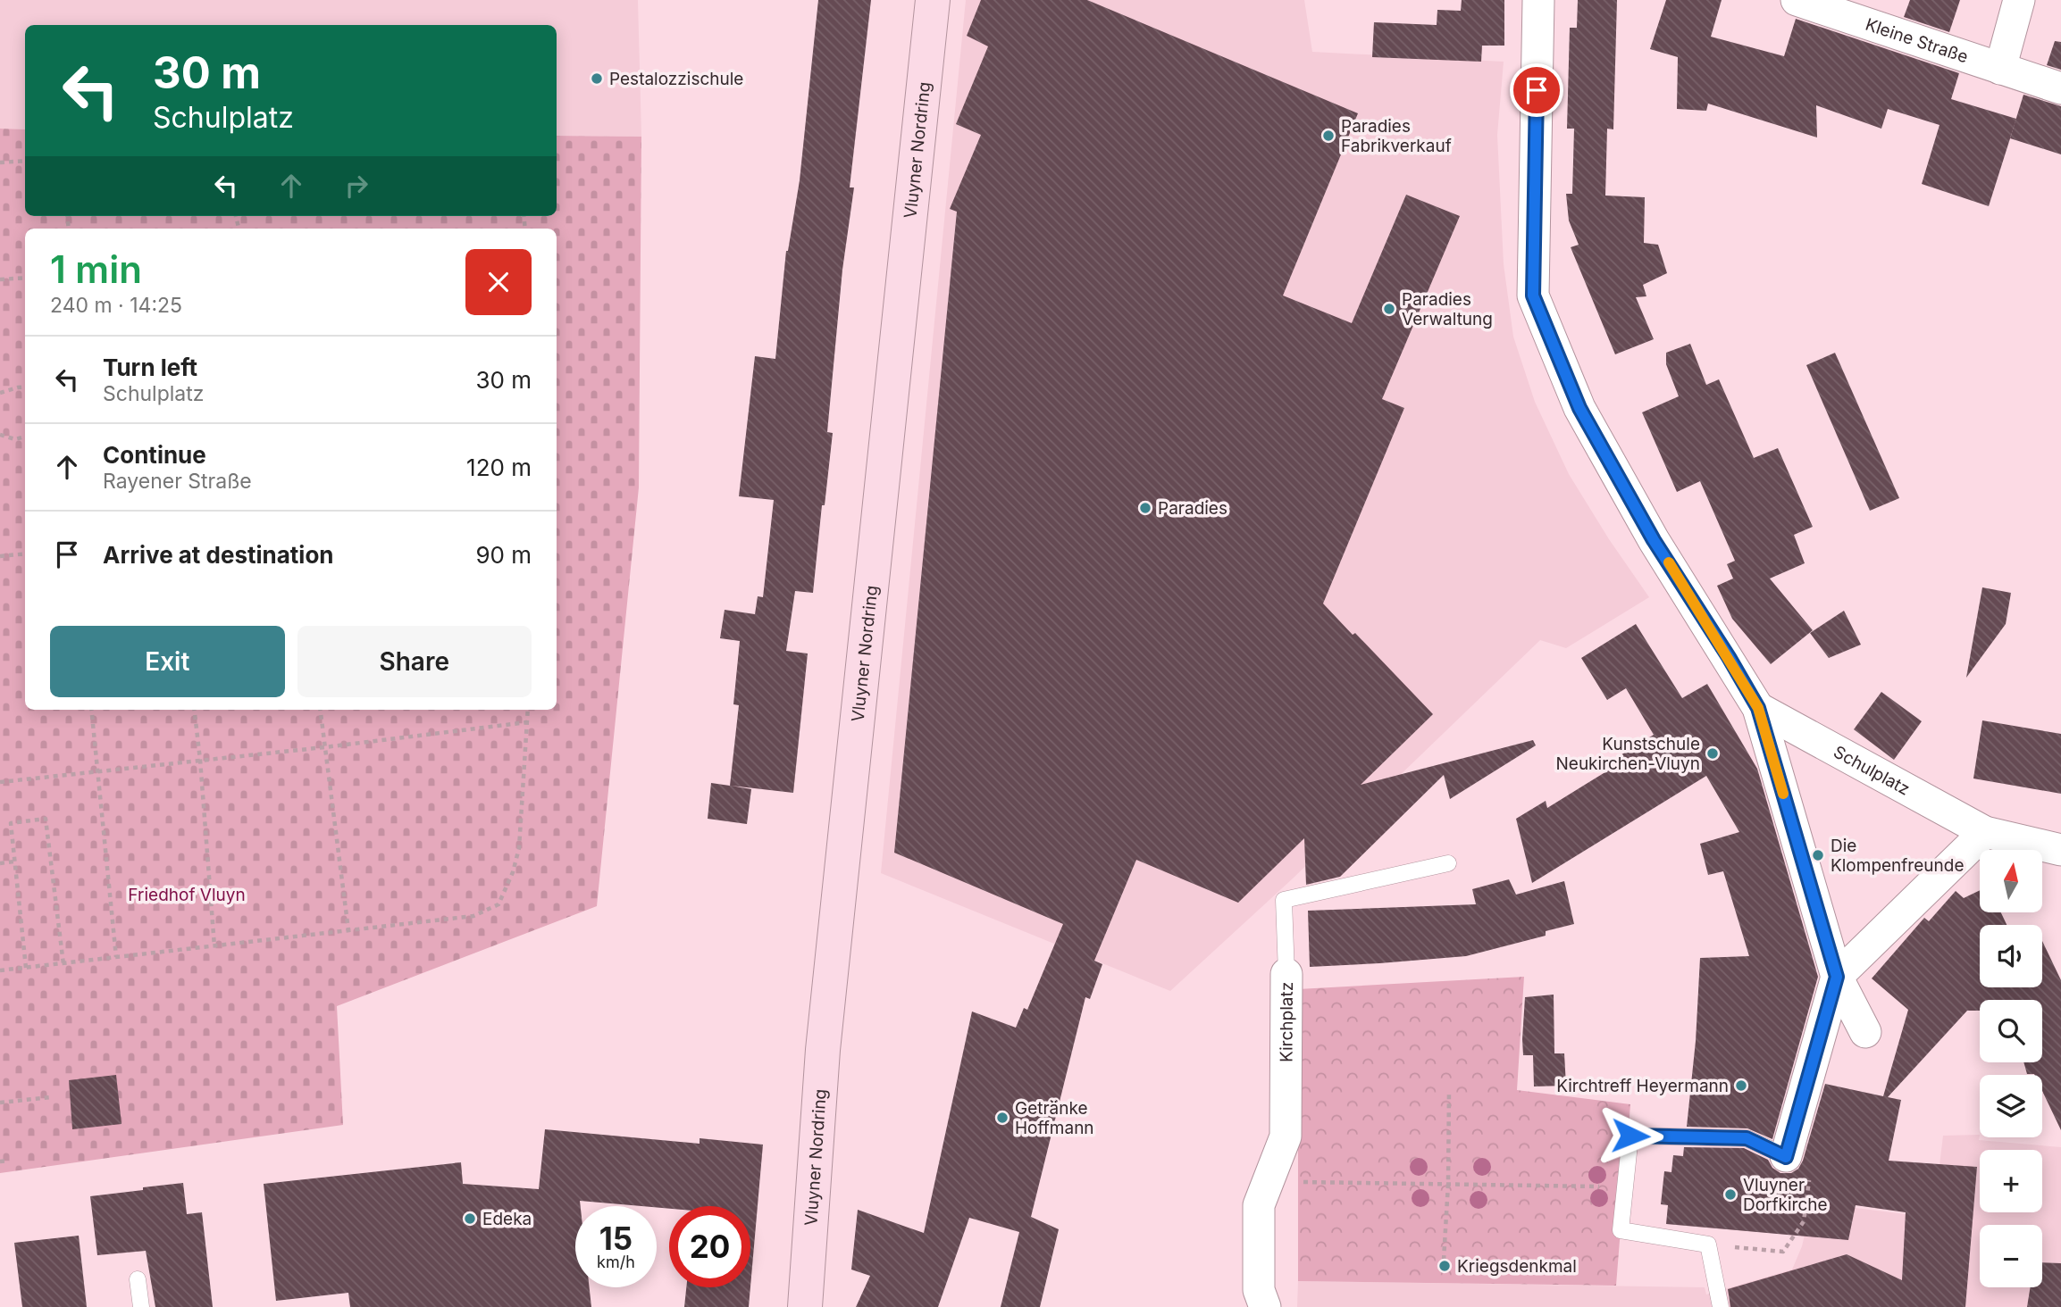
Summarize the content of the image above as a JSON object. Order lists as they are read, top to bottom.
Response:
{
  "streets": {
    "street": [
      "Kleine Straße",
      "Vluyner Nordring",
      "Schulplatz",
      "Kirchplatz"
    ]
  },
  "parks": ["Friedhof Vluyn"],
  "places": [
    "Pestalozzischule",
    "Paradies Fabrikverkauf",
    "Paradies Verwaltung",
    "Paradies",
    "Kunstschule Neukirchen-Vluyn",
    "Die Klompenfreunde",
    "Kirchtreff Heyermann",
    "Getränke Hoffmann",
    "Vluyner Dorfkirche",
    "Edeka",
    "Kriegsdenkmal"
  ],
  "north": "top",
  "page": {
    "turn": ["30 m", "Schulplatz"],
    "heading": ["1 min", "240 m · 14:25"],
    "list": [
      {
        "name": "Turn left",
        "note": "Schulplatz",
        "value": "30 m"
      },
      {
        "name": "Continue",
        "note": "Rayener Straße",
        "value": "120 m"
      },
      {
        "name": "Arrive at destination",
        "value": "90 m"
      }
    ],
    "buttons": ["Exit", "Share"],
    "map_buttons": ["+", "−"],
    "speed": "15 km/h",
    "limit": "20"
  }
}
